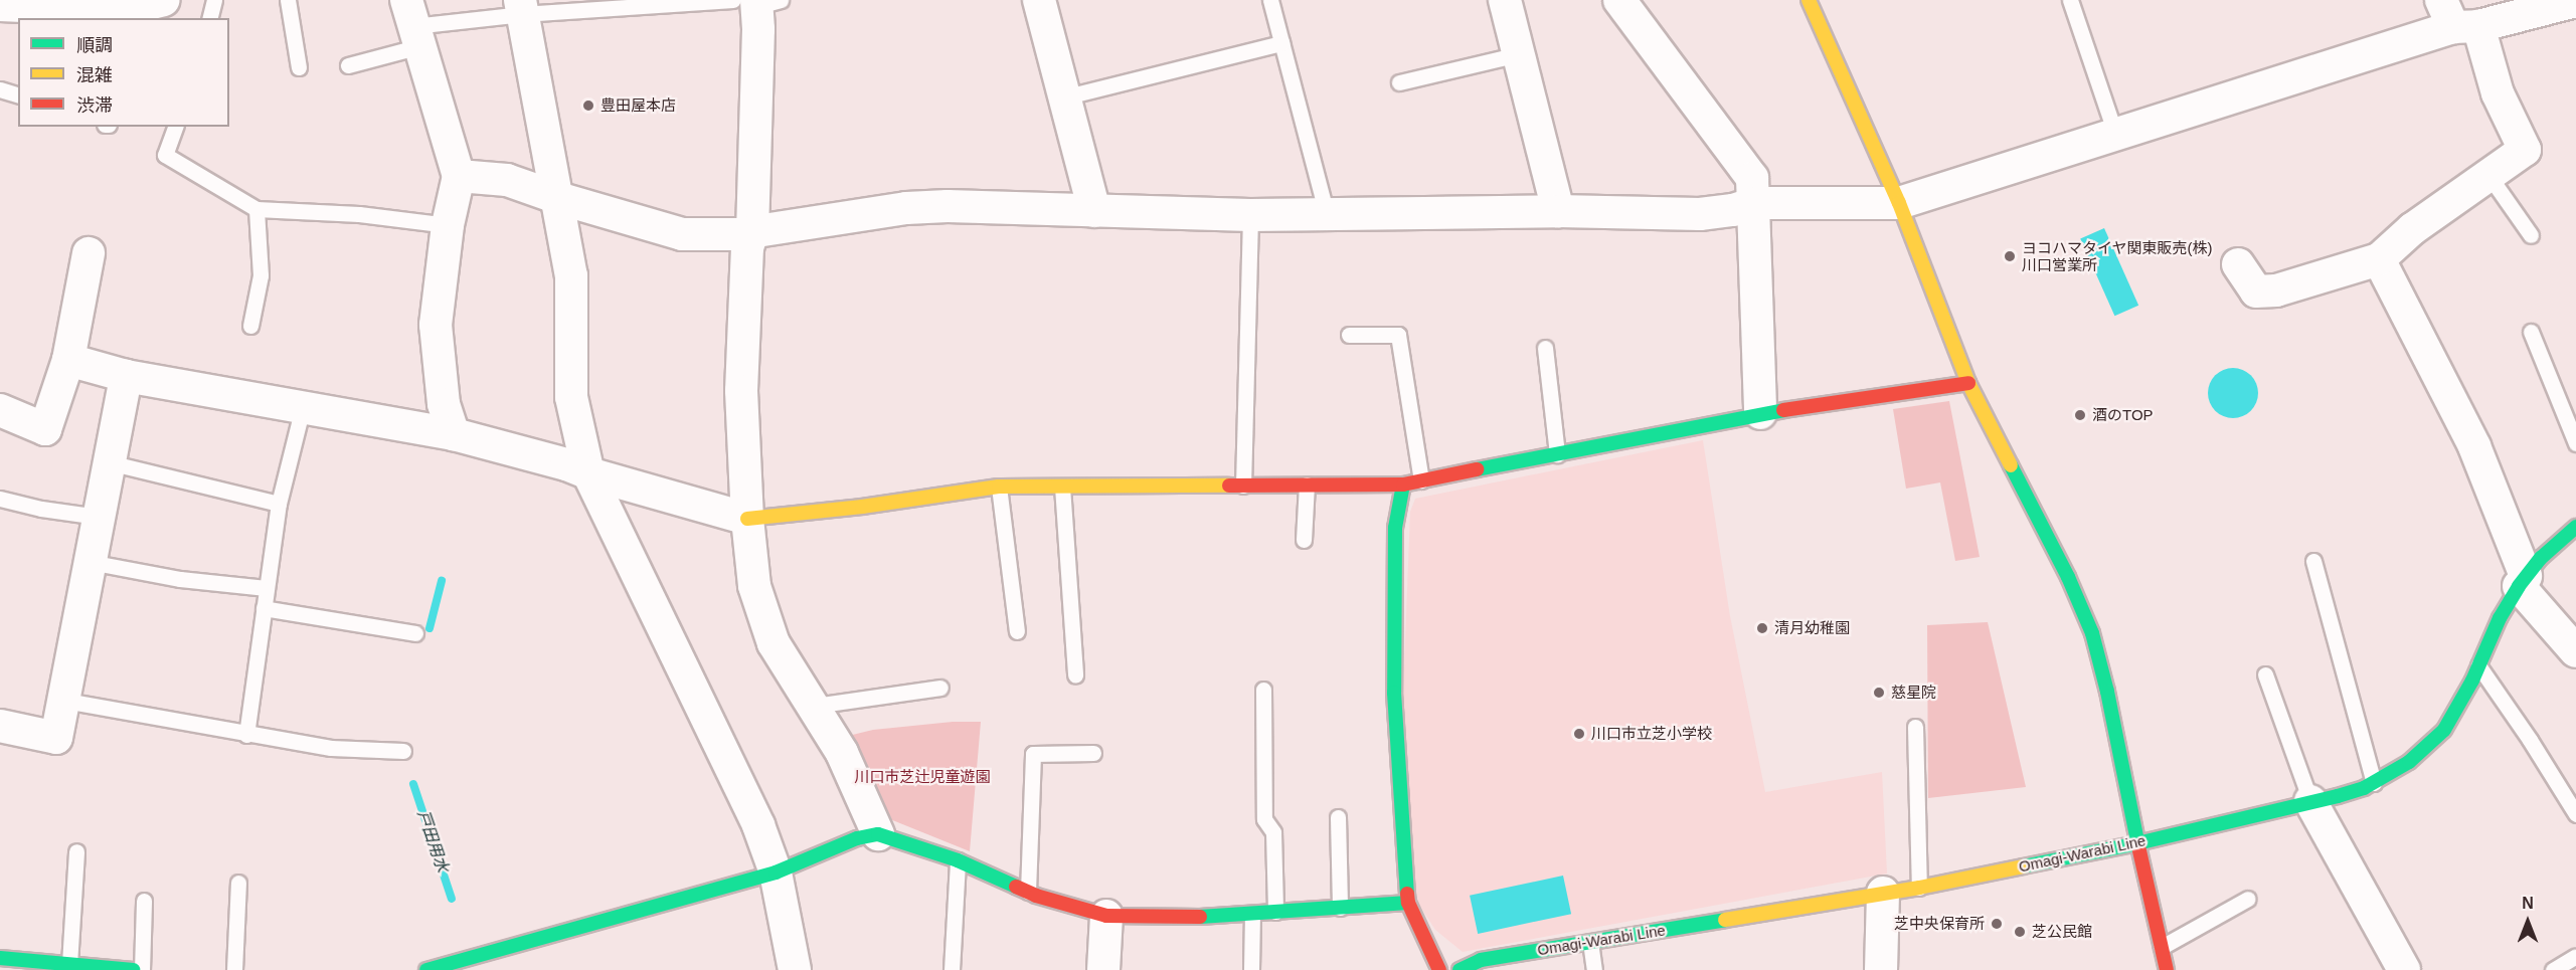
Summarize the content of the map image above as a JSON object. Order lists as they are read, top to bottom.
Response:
{
  "streets": {
    "street": ["Omagi-Warabi Line"]
  },
  "water": ["戸田用水"],
  "parks": ["川口市芝辻児童遊園"],
  "places": [
    "豊田屋本店",
    "ヨコハマタイヤ関東販売(株) 川口営業所",
    "酒のTOP",
    "清月幼稚園",
    "慈星院",
    "川口市立芝小学校",
    "芝中央保育所",
    "芝公民館"
  ],
  "legend": ["順調", "混雑", "渋滞"],
  "north": "top"
}
